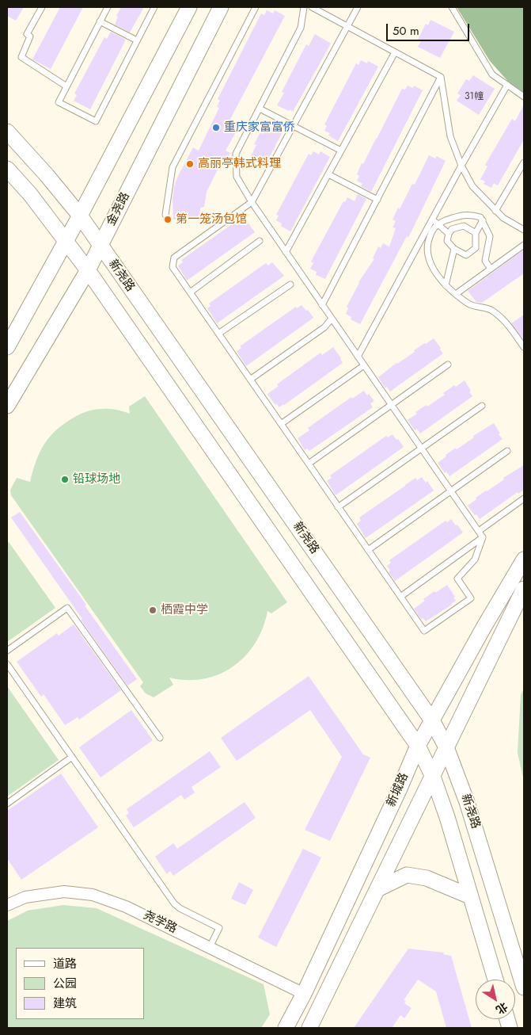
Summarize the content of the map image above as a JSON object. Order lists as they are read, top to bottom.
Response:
{
  "streets": {
    "main road": ["金尧路", "新尧路", "新城路"],
    "street": ["尧学路"]
  },
  "crossings": [
    ["金尧路", "新尧路"],
    ["新尧路", "新城路"],
    ["新城路", "尧学路"]
  ],
  "places": [
    "重庆家富富侨",
    "高丽亭韩式料理",
    "第一笼汤包馆",
    "铅球场地",
    "栖霞中学"
  ],
  "house_numbers": ["31幢"],
  "legend": ["道路", "公园", "建筑"],
  "scale_bar": "50 m",
  "north": "bottom right"
}
